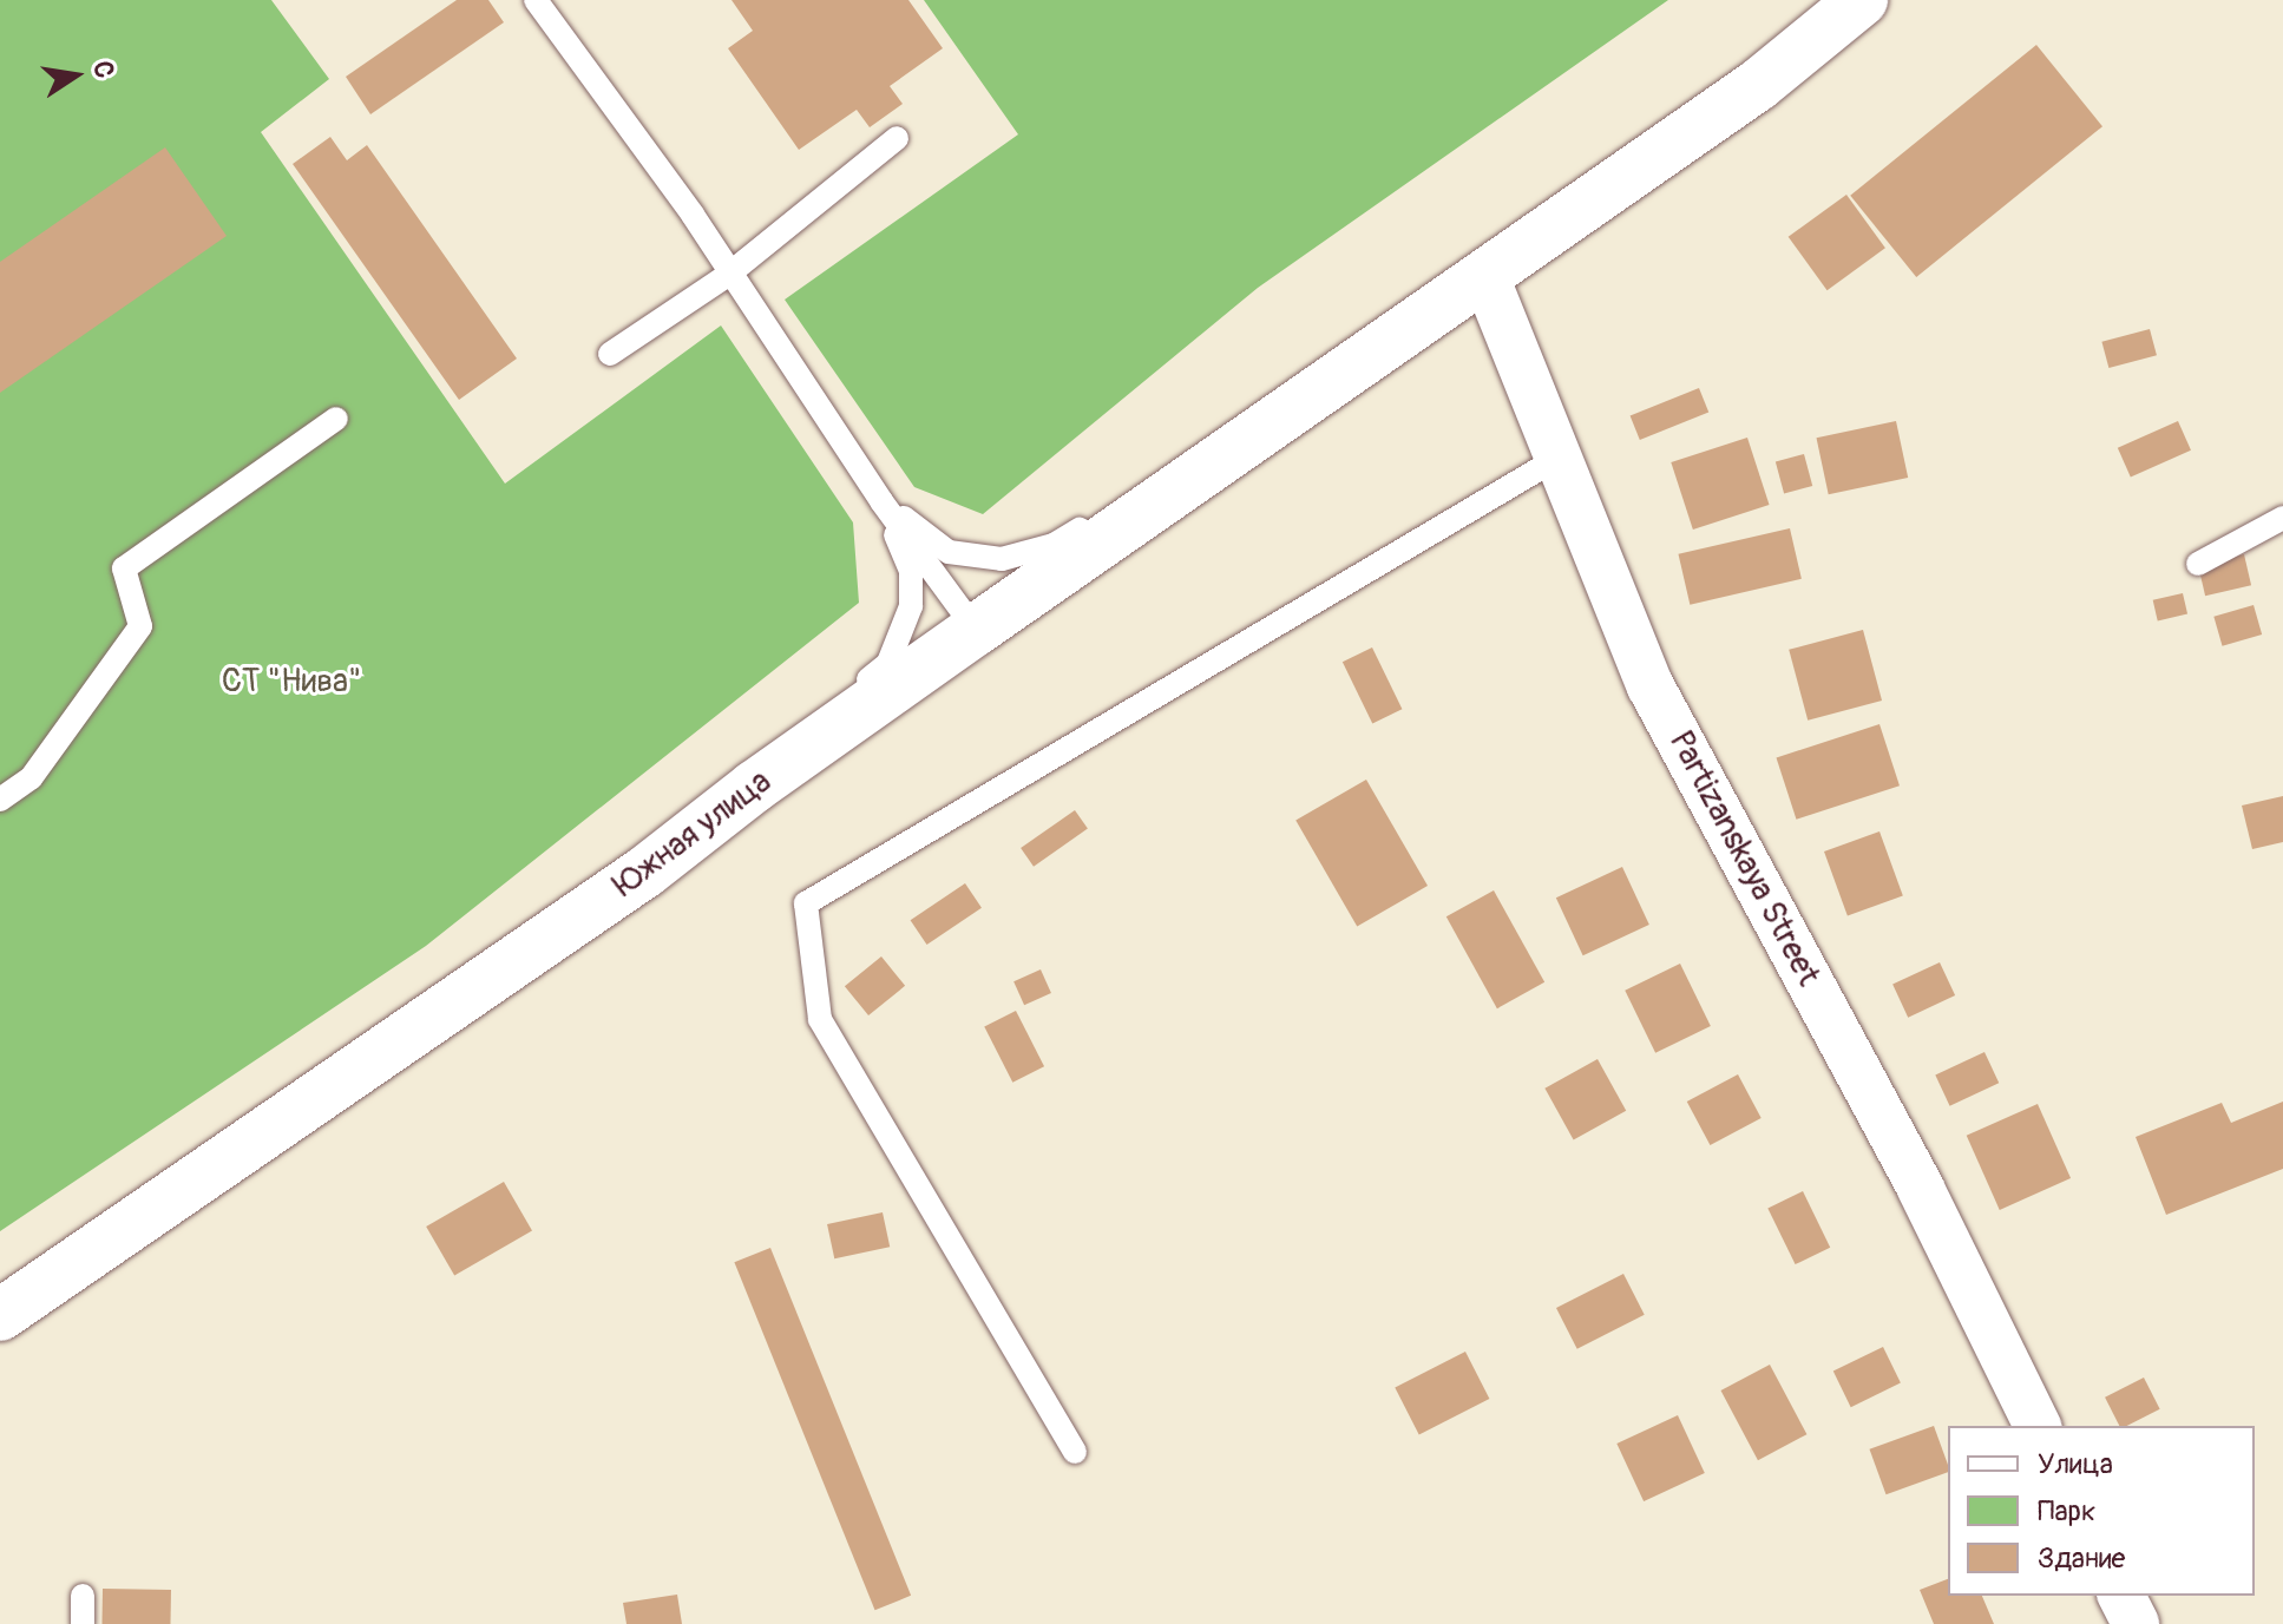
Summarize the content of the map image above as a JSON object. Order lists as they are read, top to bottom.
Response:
{
  "streets": {
    "highway": ["Южная улица"],
    "street": ["Partizanskaya Street"]
  },
  "crossings": [
    ["Южная улица", "Partizanskaya Street"]
  ],
  "parks": ["СТ \"Нива\""],
  "legend": ["Улица", "Парк", "Здание"],
  "north": "right"
}
